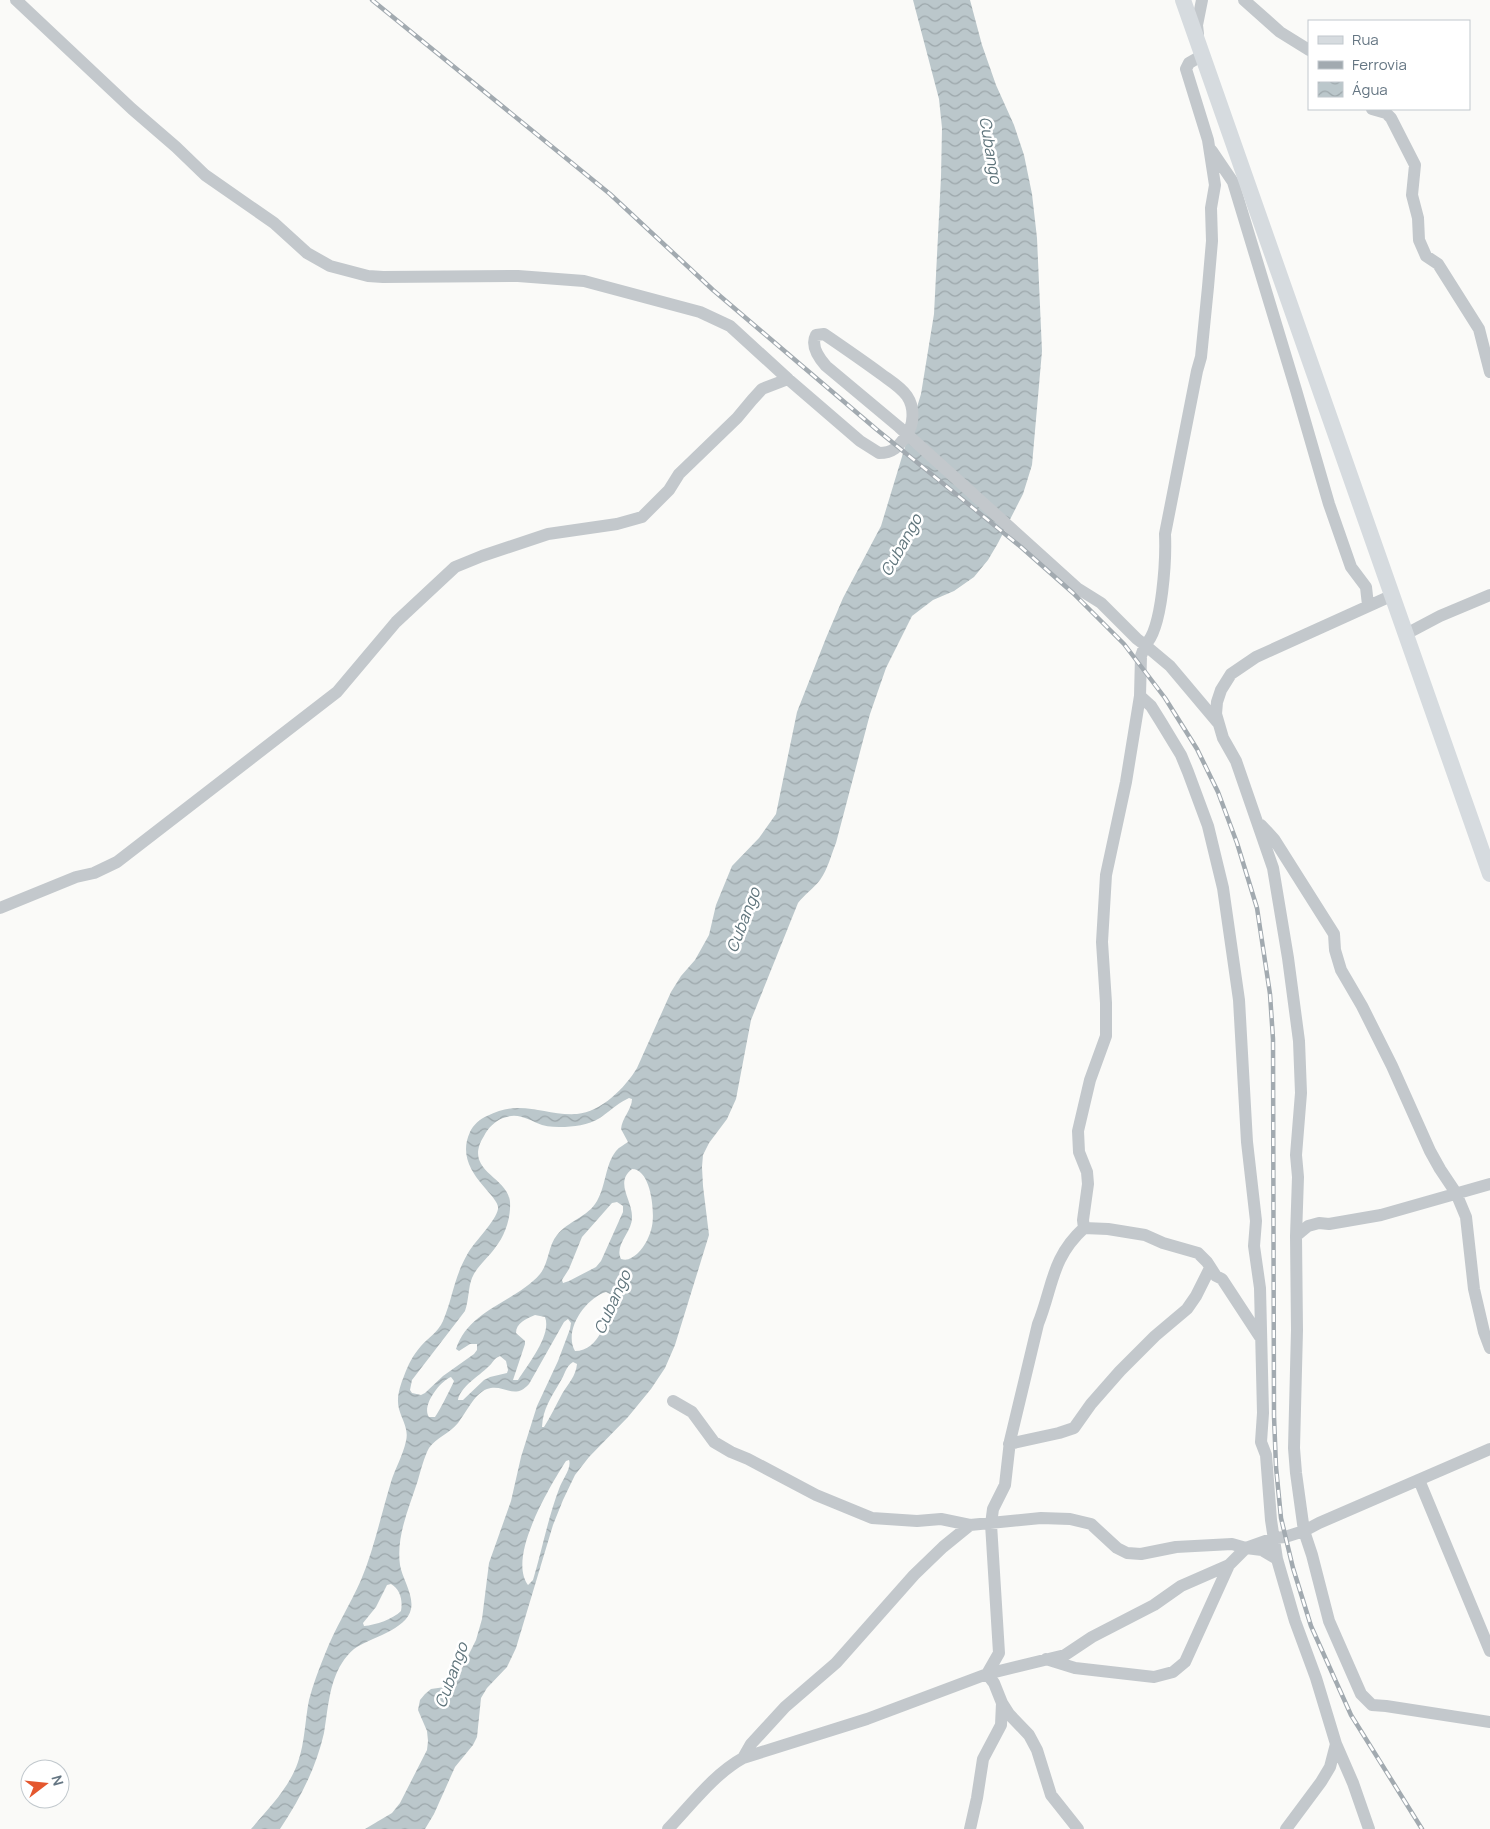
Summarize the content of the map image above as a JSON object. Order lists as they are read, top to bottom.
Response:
{
  "water": ["Cubango"],
  "legend": ["Rua", "Ferrovia", "Água"],
  "north": "right"
}
